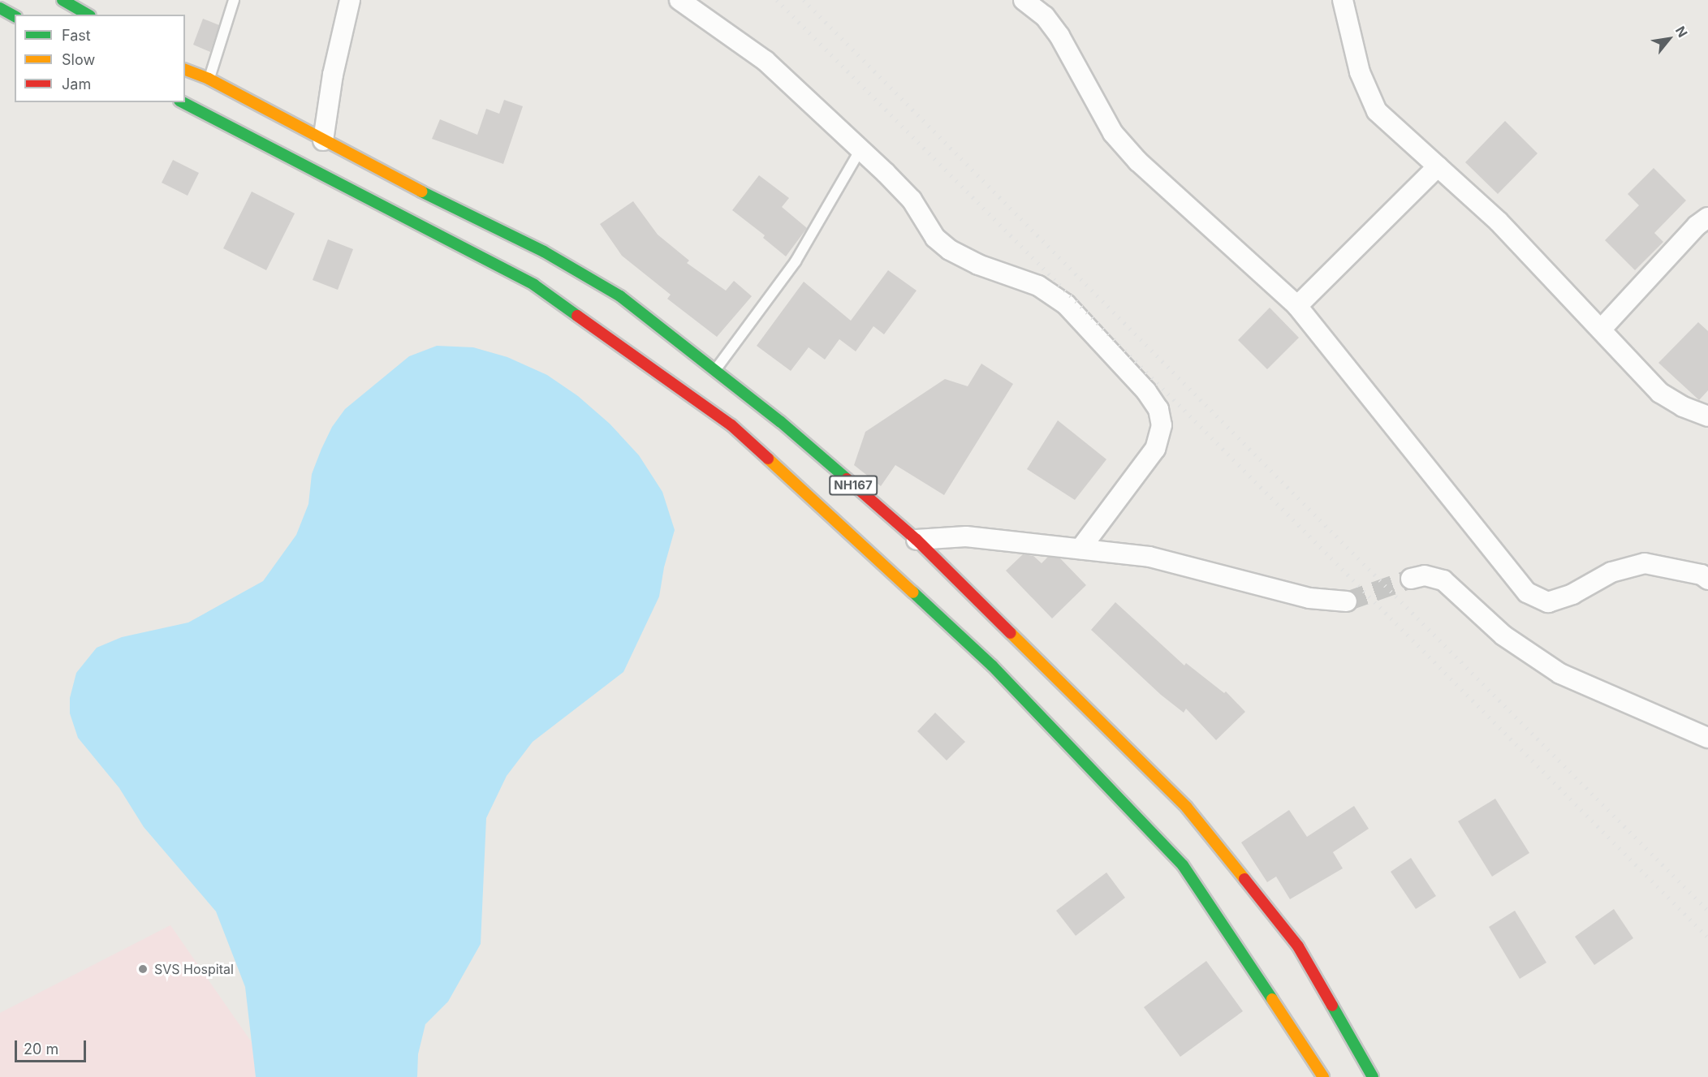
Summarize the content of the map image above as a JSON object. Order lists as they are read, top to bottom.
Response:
{
  "streets": {
    "highway": ["NH167"]
  },
  "places": ["SVS Hospital"],
  "legend": ["Fast", "Slow", "Jam"],
  "scale_bar": "20 m",
  "north": "top right"
}
